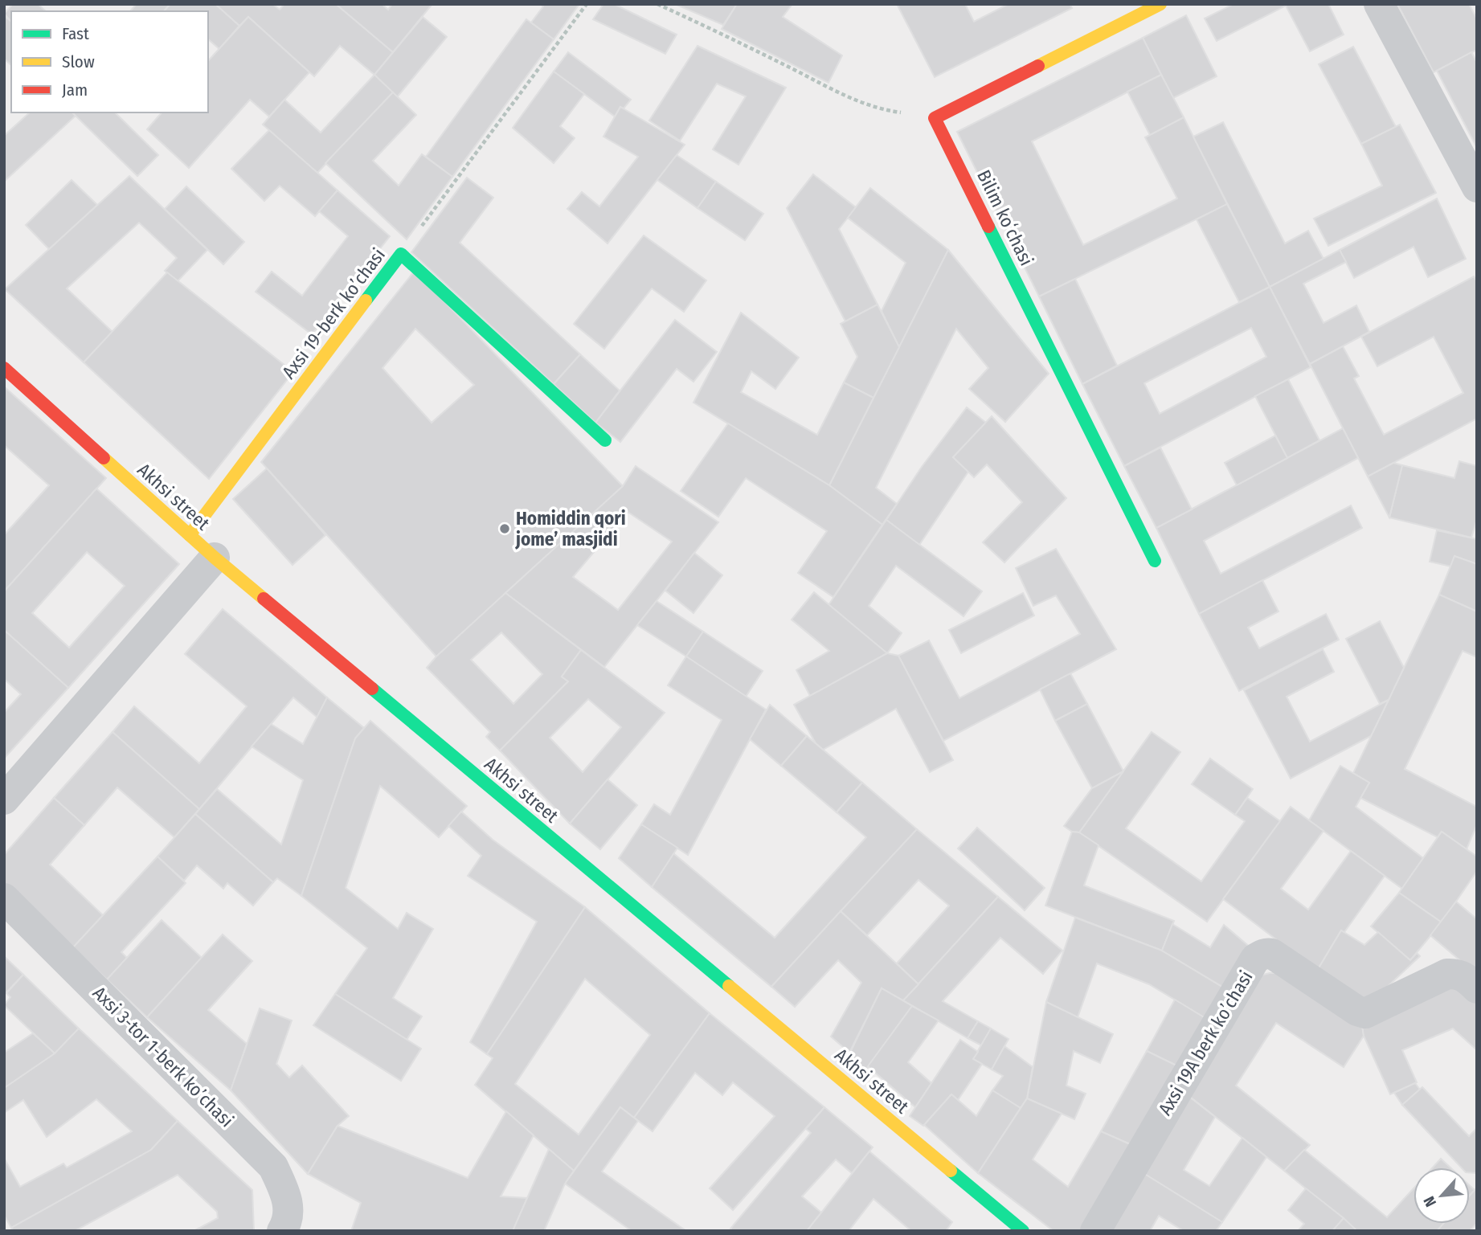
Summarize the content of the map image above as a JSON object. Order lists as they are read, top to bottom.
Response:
{
  "streets": {
    "street": [
      "Bilim koʻchasi",
      "Аxsi 19-berk koʼchasi",
      "Akhsi street",
      "Аxsi 19А berk koʼchasi",
      "Аxsi 3-tor 1-berk koʼchasi"
    ]
  },
  "crossings": [
    ["Аxsi 19-berk koʼchasi", "Akhsi street"]
  ],
  "places": ["Homiddin qori jome’ masjidi"],
  "legend": ["Fast", "Slow", "Jam"],
  "north": "bottom left"
}
